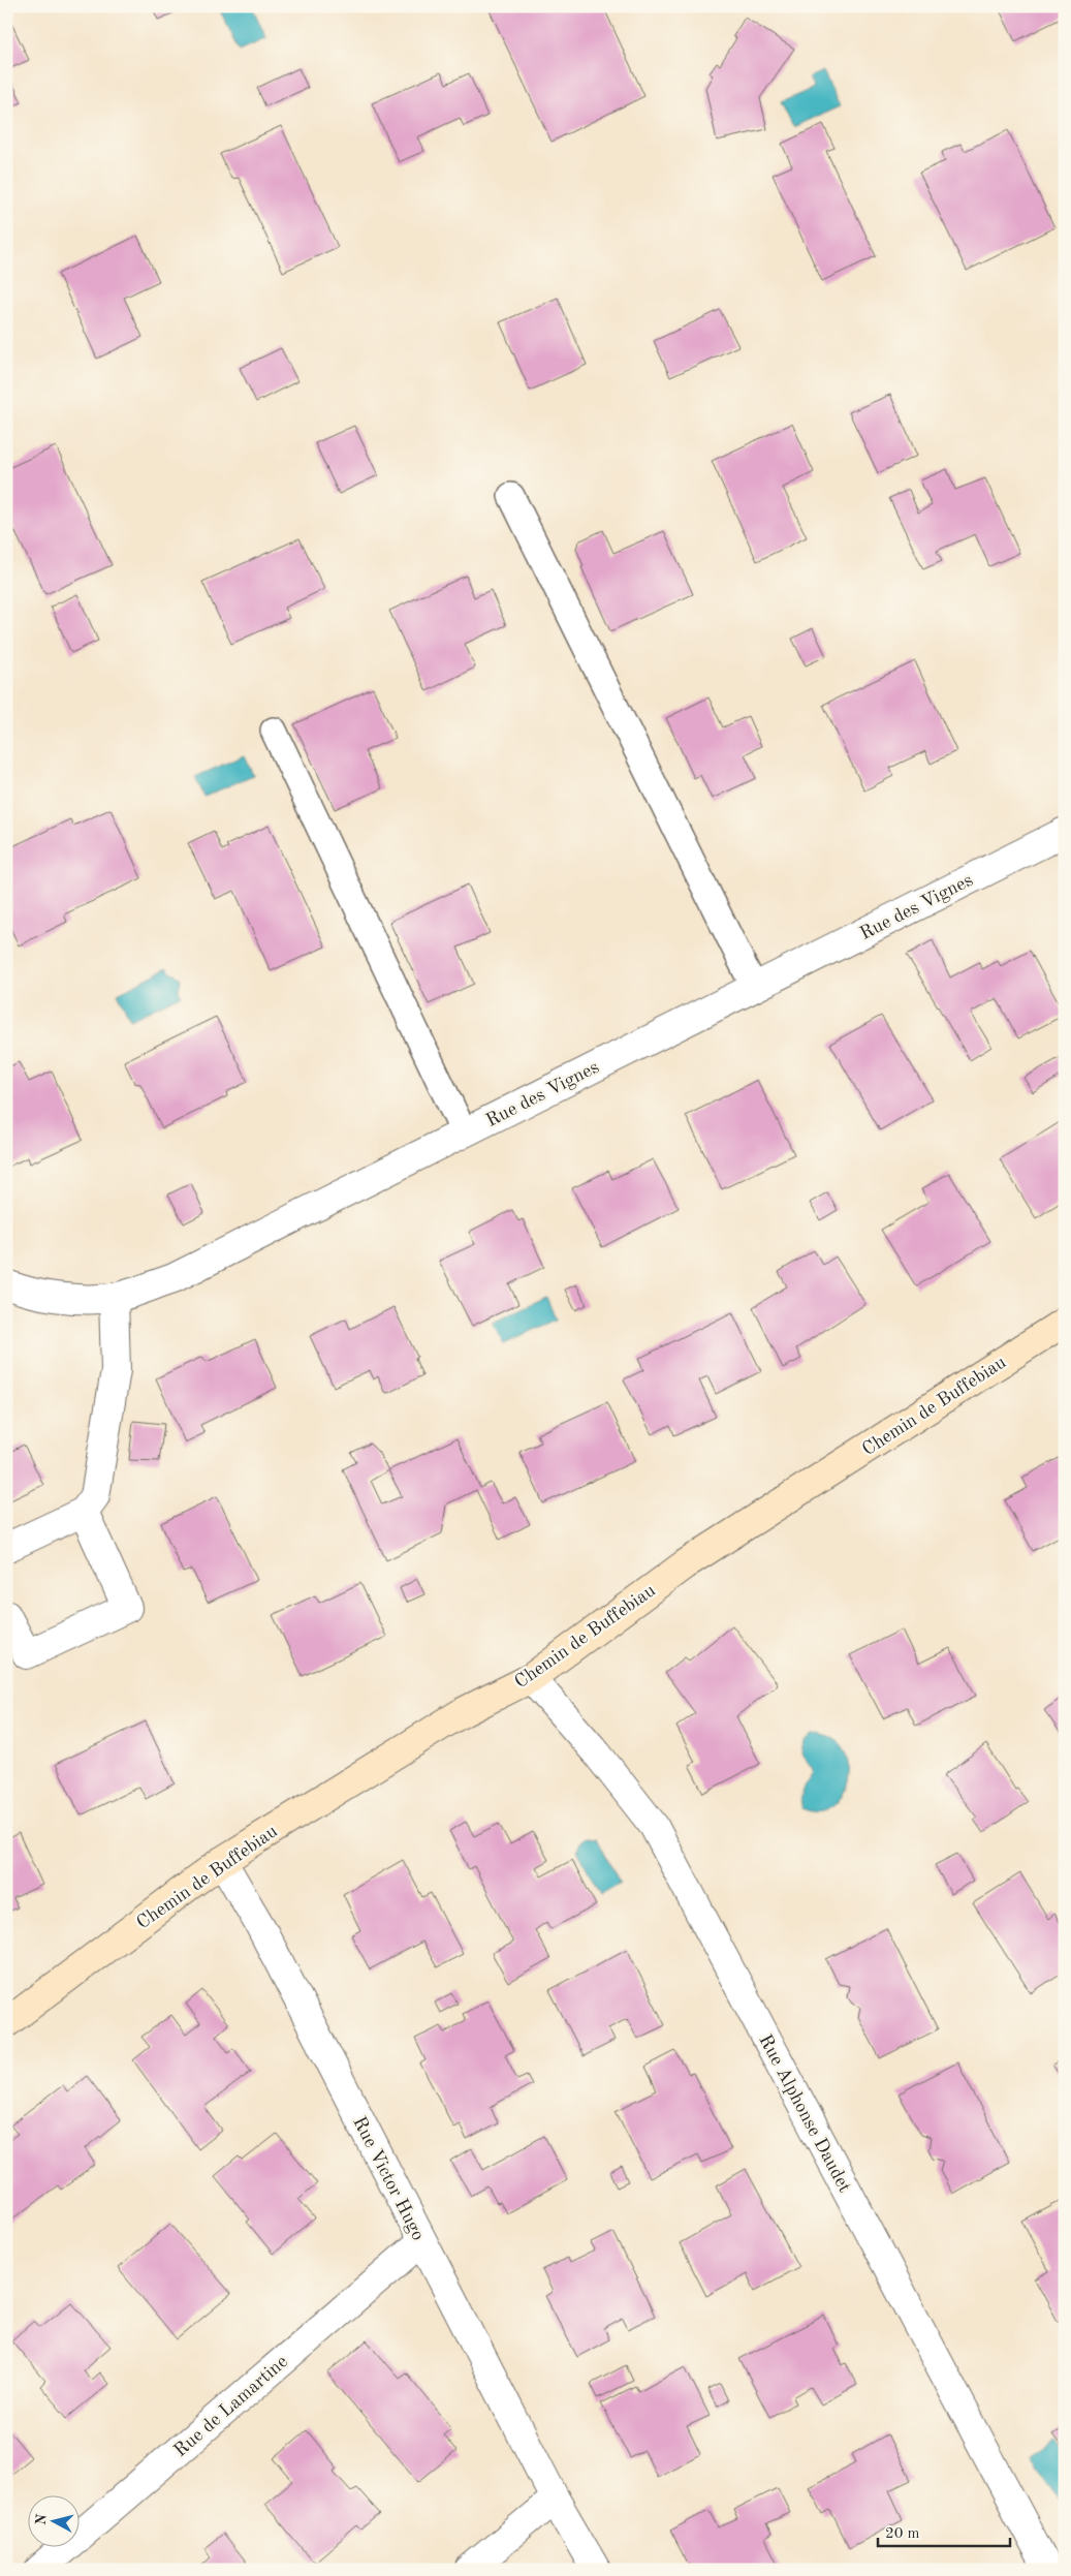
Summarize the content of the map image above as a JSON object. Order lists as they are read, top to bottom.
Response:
{
  "streets": {
    "street": [
      "Rue des Vignes",
      "Chemin de Buffebiau",
      "Rue Alphonse Daudet",
      "Rue Victor Hugo",
      "Rue de Lamartine"
    ]
  },
  "crossings": [
    ["Chemin de Buffebiau", "Rue Alphonse Daudet"],
    ["Chemin de Buffebiau", "Rue Victor Hugo"],
    ["Rue Victor Hugo", "Rue de Lamartine"]
  ],
  "scale_bar": "20 m",
  "north": "left"
}
